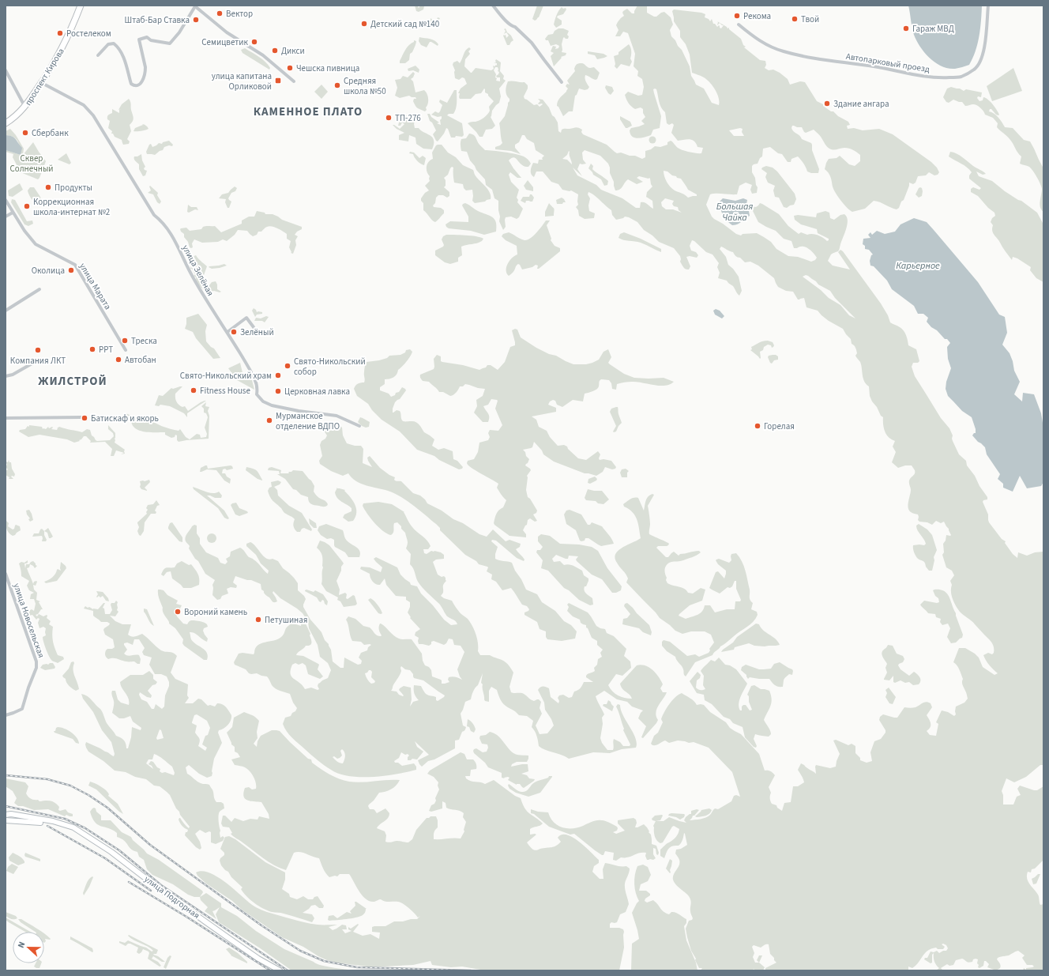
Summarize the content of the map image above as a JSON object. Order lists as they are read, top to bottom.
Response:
{
  "streets": {
    "main road": ["проспект Кирова", "улица Подгорная"],
    "street": [
      "Автопарковый проезд",
      "улица Зелёная",
      "улица Марата",
      "улица Новосельская"
    ]
  },
  "crossings": [
    ["проспект Кирова", "улица Зелёная"]
  ],
  "districts": ["КАМЕННОЕ ПЛАТО", "ЖИЛСТРОЙ"],
  "water": ["Большая Чайка", "Карьерное"],
  "parks": ["Сквер Солнечный"],
  "places": {
    "other": [
      "Вектор",
      "Рекома",
      "Твой",
      "Штаб-Бар Ставка",
      "Детский сад №140",
      "Гараж МВД",
      "Ростелеком",
      "Семицветик",
      "Дикси",
      "Чешска пивница",
      "Средняя школа №50",
      "Здание ангара",
      "ТП-276",
      "Сбербанк",
      "Продукты",
      "Коррекционная школа-интернат №2",
      "Околица",
      "Зелёный",
      "Треска",
      "РРТ",
      "Компания ЛКТ",
      "Автобан",
      "Свято-Никольский собор",
      "Свято-Никольский храм",
      "Fitness House",
      "Церковная лавка",
      "Батискаф и якорь",
      "Мурманское отделение ВДПО",
      "Горелая",
      "Вороний камень",
      "Петушиная"
    ],
    "transit": ["улица капитана Орликовой"]
  },
  "north": "left"
}
